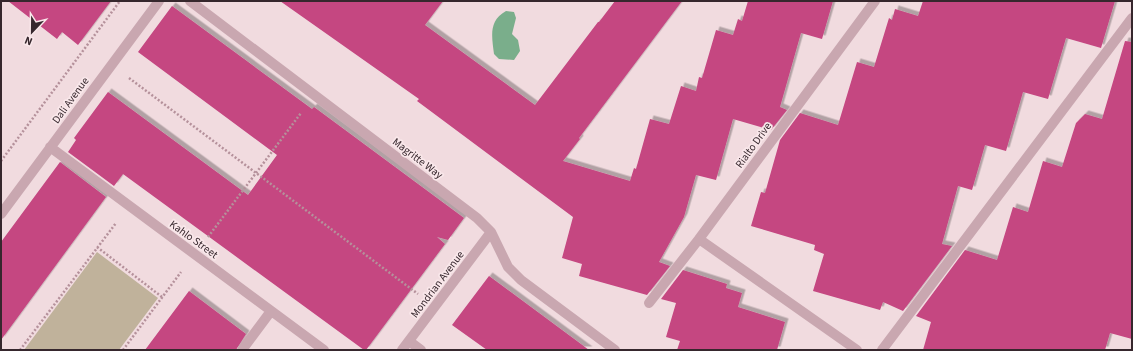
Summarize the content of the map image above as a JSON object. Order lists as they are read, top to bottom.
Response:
{
  "streets": {
    "street": [
      "Dali Avenue",
      "Rialto Drive",
      "Magritte Way",
      "Kahlo Street",
      "Mondrian Avenue"
    ]
  },
  "crossings": [
    ["Dali Avenue", "Kahlo Street"],
    ["Magritte Way", "Mondrian Avenue"]
  ],
  "north": "bottom"
}
